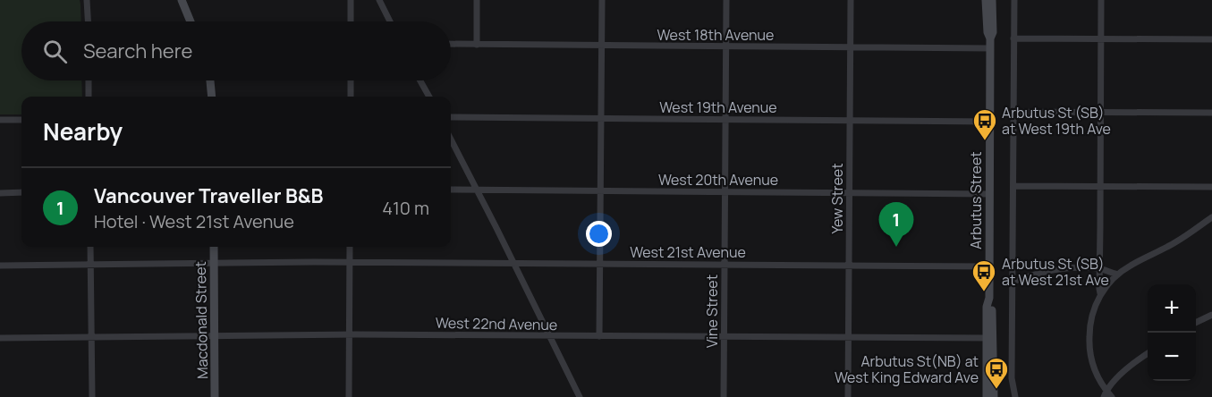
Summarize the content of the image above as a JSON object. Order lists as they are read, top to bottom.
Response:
{
  "streets": {
    "main road": ["Arbutus Street", "Macdonald Street"],
    "street": [
      "West 18th Avenue",
      "West 19th Avenue",
      "West 20th Avenue",
      "Yew Street",
      "West 21st Avenue",
      "Vine Street",
      "West 22nd Avenue"
    ]
  },
  "crossings": [
    ["West 18th Avenue", "Yew Street"],
    ["West 18th Avenue", "Arbutus Street"],
    ["West 18th Avenue", "Vine Street"],
    ["West 19th Avenue", "Yew Street"],
    ["West 19th Avenue", "Arbutus Street"],
    ["West 19th Avenue", "Vine Street"],
    ["West 20th Avenue", "Yew Street"],
    ["West 20th Avenue", "Arbutus Street"],
    ["West 20th Avenue", "Vine Street"],
    ["Yew Street", "West 21st Avenue"],
    ["Yew Street", "West 22nd Avenue"],
    ["Arbutus Street", "West 21st Avenue"],
    ["Arbutus Street", "West 22nd Avenue"],
    ["West 21st Avenue", "Vine Street"],
    ["West 21st Avenue", "Macdonald Street"],
    ["Vine Street", "West 22nd Avenue"],
    ["Macdonald Street", "West 22nd Avenue"]
  ],
  "places": {
    "bus stop": ["Arbutus St (SB) at West 19th Ave", "Arbutus St (SB) at West 21st Ave", "Arbutus St(NB) at West King Edward Ave"]
  },
  "page": {
    "search": "Search here",
    "heading": "Nearby",
    "list": [
      {
        "mark": "1",
        "name": "Vancouver Traveller B&B",
        "note": "Hotel · West 21st Avenue",
        "value": "410 m"
      }
    ],
    "pins": "1",
    "map_buttons": ["+", "−"]
  }
}
